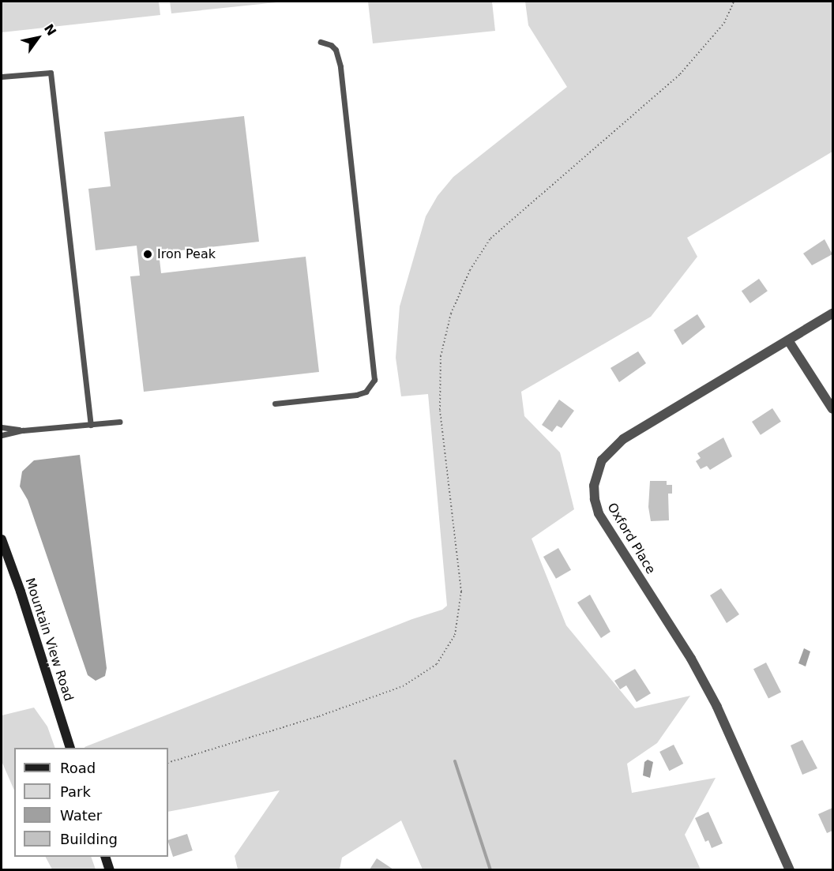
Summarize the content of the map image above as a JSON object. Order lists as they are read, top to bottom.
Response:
{
  "streets": {
    "street": ["Oxford Place", "Mountain View Road"]
  },
  "places": ["Iron Peak"],
  "legend": [
    "Road",
    "Park",
    "Water",
    "Building"
  ],
  "north": "top right"
}
